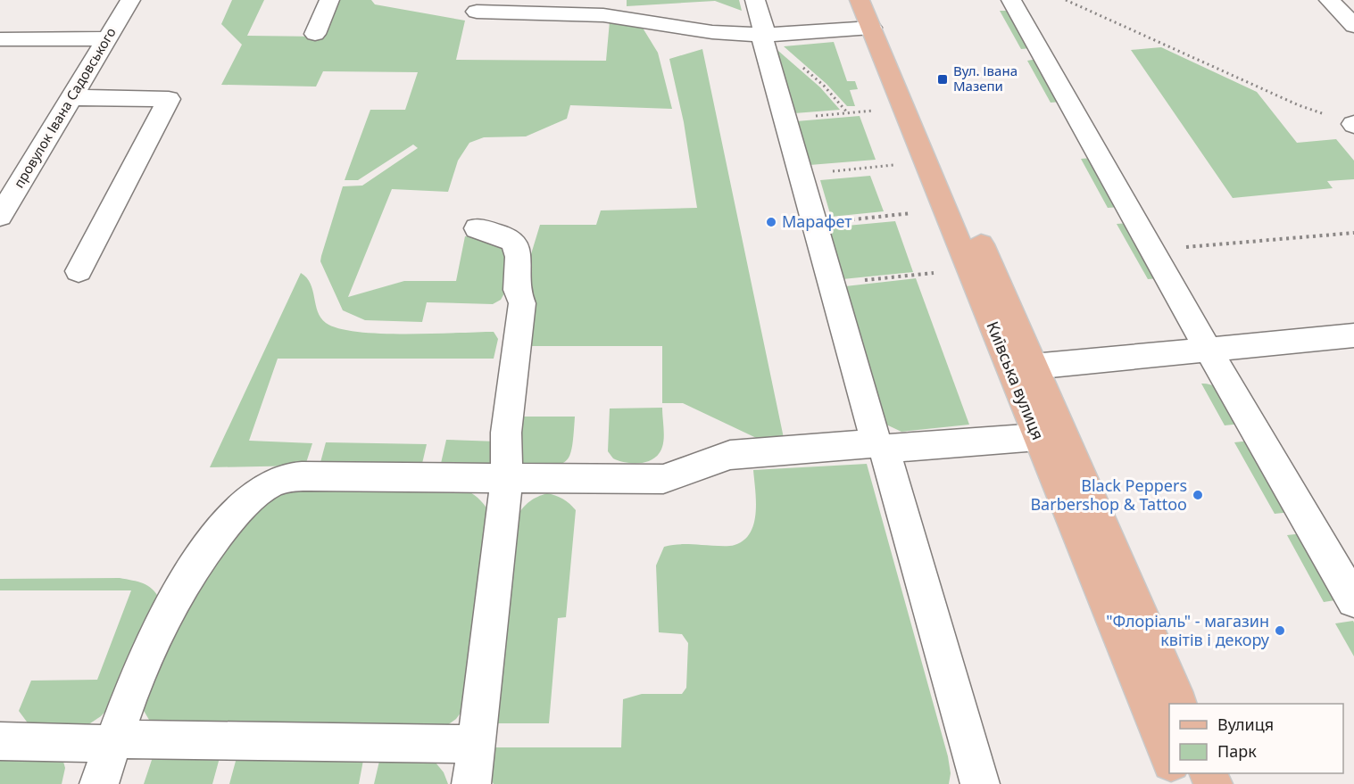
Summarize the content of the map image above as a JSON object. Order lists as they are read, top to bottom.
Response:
{
  "streets": {
    "main road": ["Київська вулиця"],
    "street": ["провулок Івана Садовського"]
  },
  "places": {
    "transit": ["Вул. Івана Мазепи"],
    "other": ["Марафет", "Black Peppers Barbershop & Tattoo", "\"Флоріаль\" - магазин квітів і декору"]
  },
  "legend": ["Вулиця", "Парк"]
}
